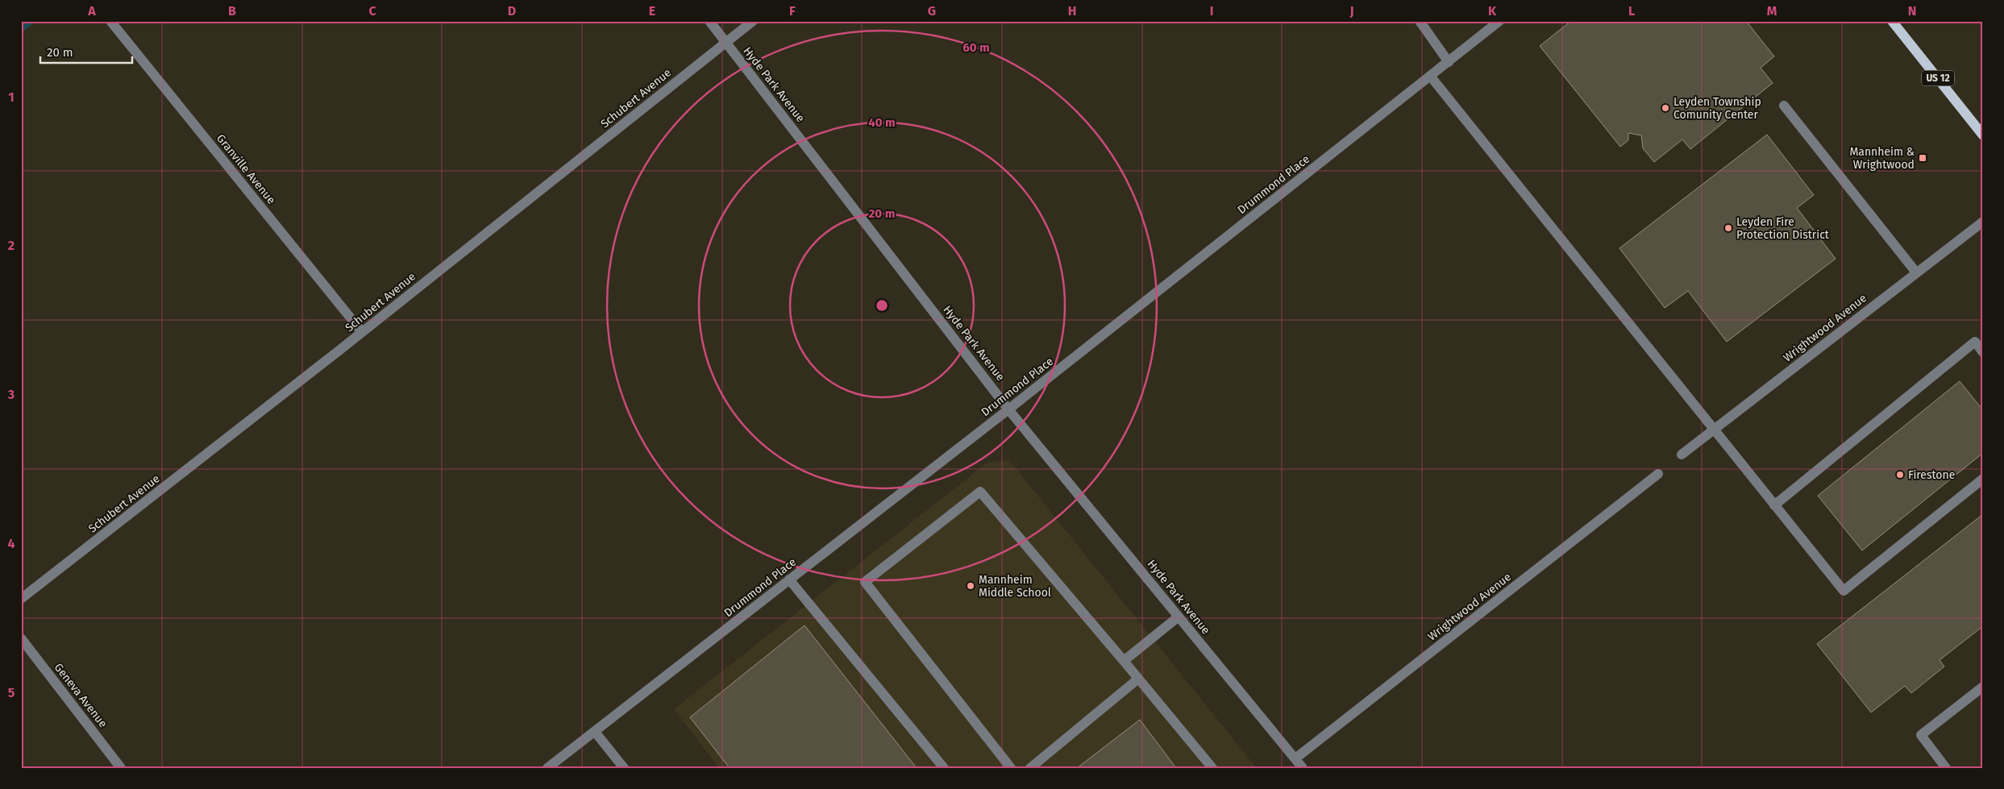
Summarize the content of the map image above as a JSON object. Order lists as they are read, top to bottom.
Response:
{
  "streets": {
    "main road": ["US 12"],
    "street": [
      "Hyde Park Avenue",
      "Schubert Avenue",
      "Granville Avenue",
      "Drummond Place",
      "Wrightwood Avenue",
      "Geneva Avenue"
    ]
  },
  "crossings": [
    ["Hyde Park Avenue", "Schubert Avenue"],
    ["Hyde Park Avenue", "Drummond Place"],
    ["Hyde Park Avenue", "Wrightwood Avenue"],
    ["Schubert Avenue", "Granville Avenue"]
  ],
  "places": {
    "other": [
      "Leyden Township Comunity Center",
      "Leyden Fire Protection District",
      "Firestone",
      "Mannheim Middle School"
    ],
    "transit": ["Mannheim & Wrightwood"]
  },
  "scale_bar": "20 m",
  "grid": {
    "columns": [
      "A",
      "B",
      "C",
      "D",
      "E",
      "F",
      "G",
      "H",
      "I",
      "J",
      "K",
      "L",
      "M",
      "N"
    ],
    "rows": [
      "1",
      "2",
      "3",
      "4",
      "5"
    ]
  },
  "rings": ["60 m", "40 m", "20 m"]
}
